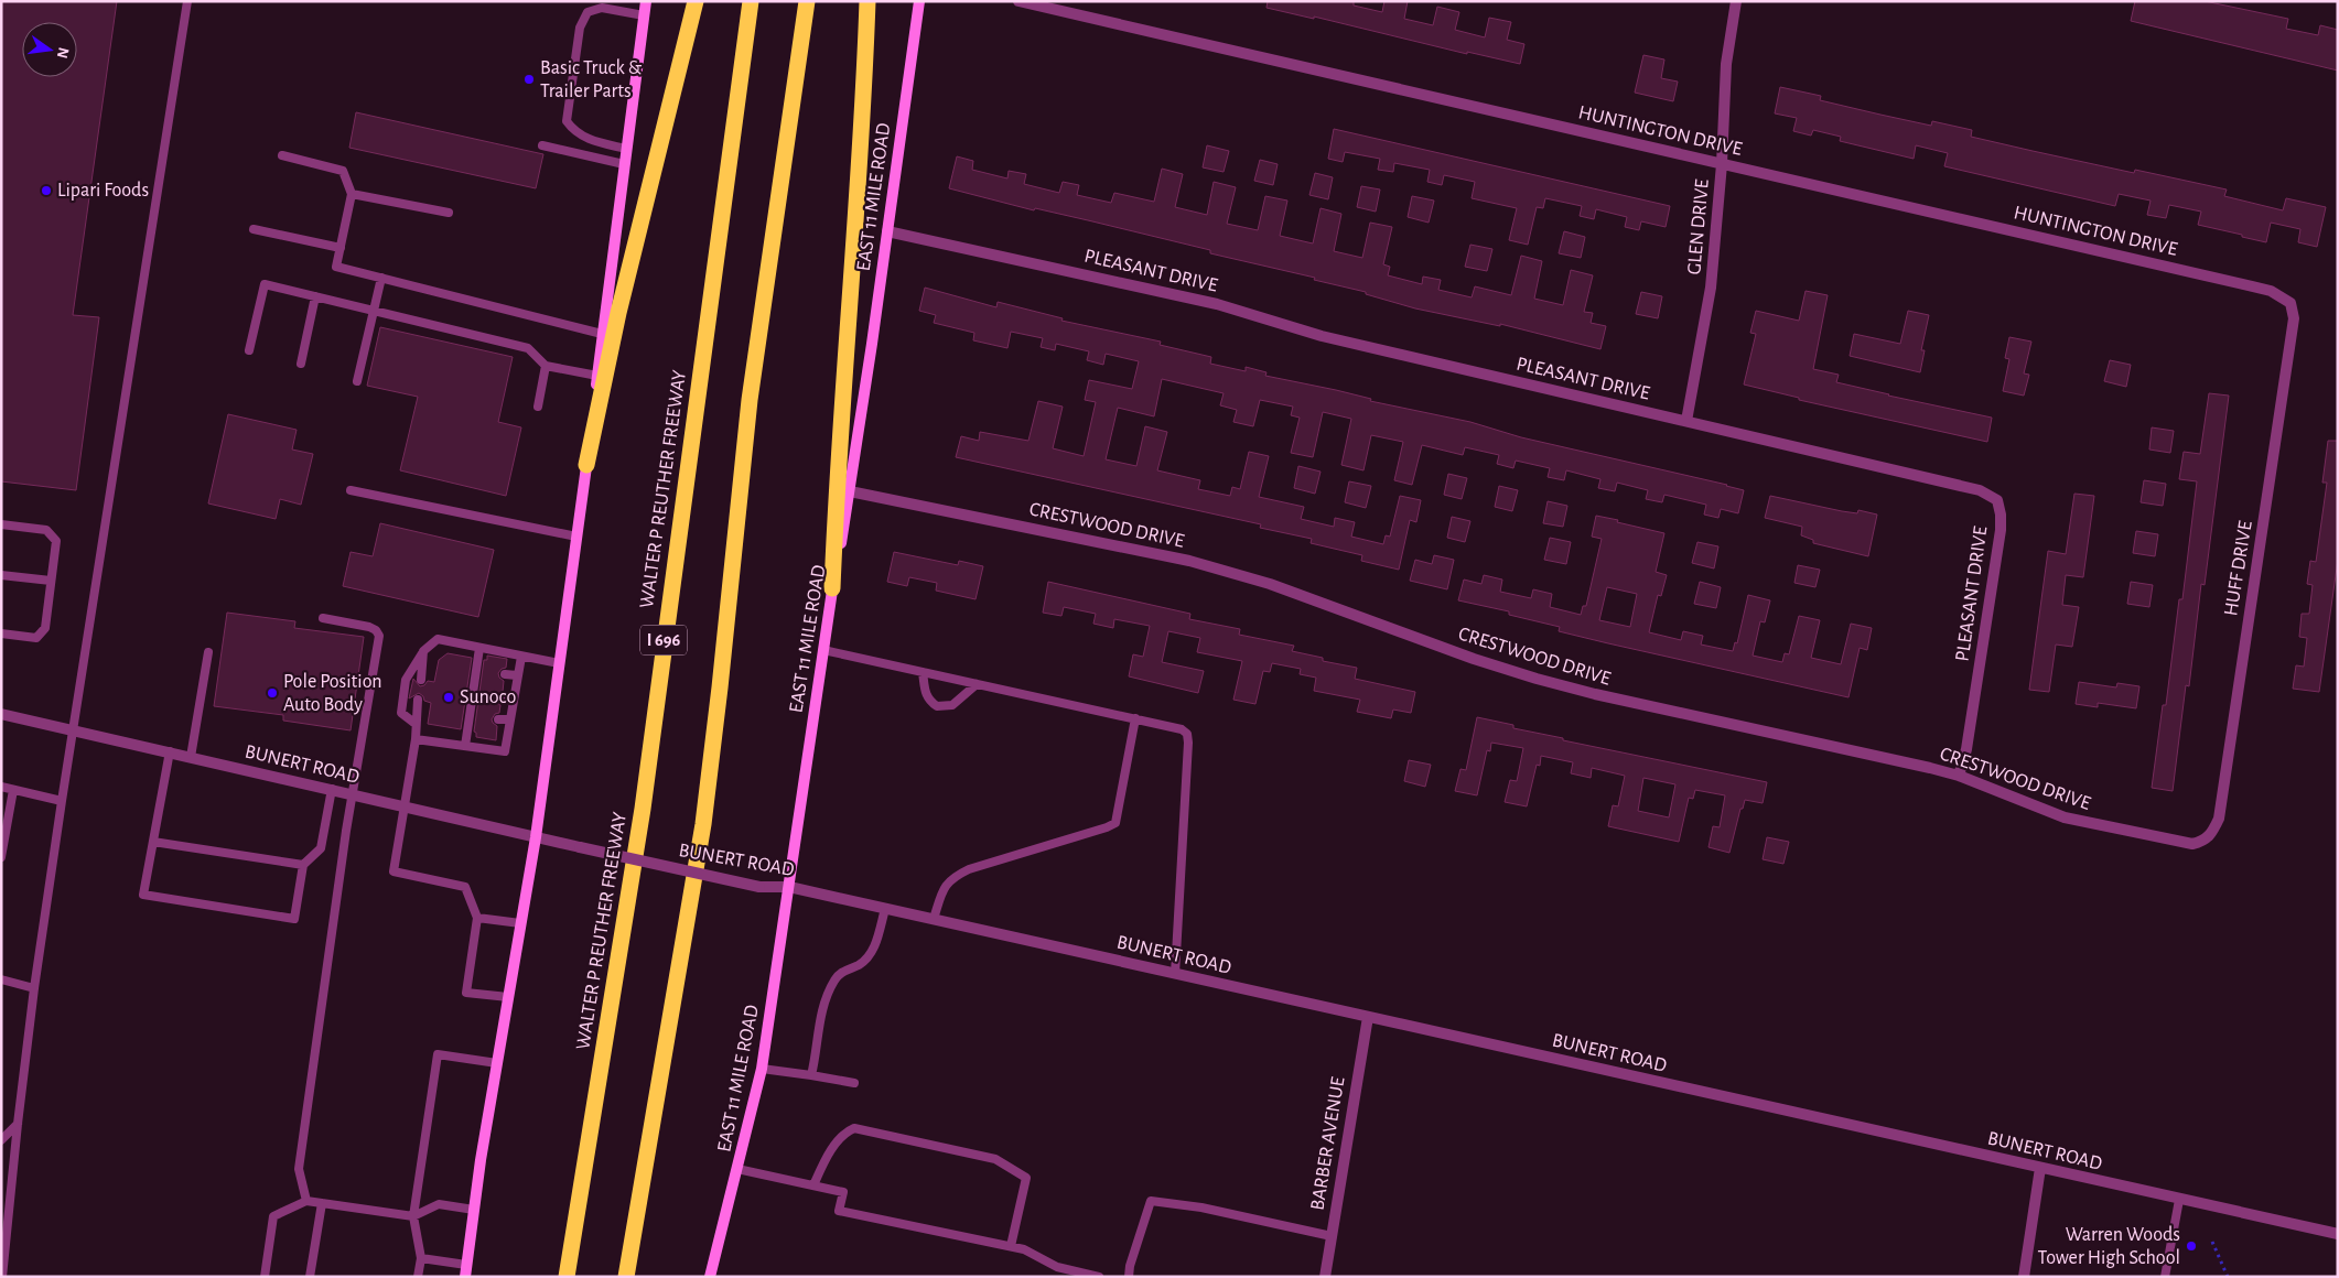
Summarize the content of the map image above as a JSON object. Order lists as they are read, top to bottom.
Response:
{
  "streets": {
    "highway": ["WALTER P REUTHER FREEWAY", "I 696"],
    "main road": ["EAST 11 MILE ROAD"],
    "street": [
      "HUNTINGTON DRIVE",
      "GLEN DRIVE",
      "PLEASANT DRIVE",
      "CRESTWOOD DRIVE",
      "HUFF DRIVE",
      "BUNERT ROAD",
      "BARBER AVENUE"
    ]
  },
  "crossings": [
    ["HUNTINGTON DRIVE", "GLEN DRIVE"],
    ["HUNTINGTON DRIVE", "HUFF DRIVE"],
    ["EAST 11 MILE ROAD", "PLEASANT DRIVE"],
    ["EAST 11 MILE ROAD", "CRESTWOOD DRIVE"],
    ["EAST 11 MILE ROAD", "BUNERT ROAD"],
    ["GLEN DRIVE", "PLEASANT DRIVE"],
    ["PLEASANT DRIVE", "CRESTWOOD DRIVE"],
    ["CRESTWOOD DRIVE", "HUFF DRIVE"],
    ["BUNERT ROAD", "BARBER AVENUE"]
  ],
  "places": [
    "Basic Truck & Trailer Parts",
    "Lipari Foods",
    "Pole Position Auto Body",
    "Sunoco",
    "Warren Woods Tower High School"
  ],
  "north": "right"
}
